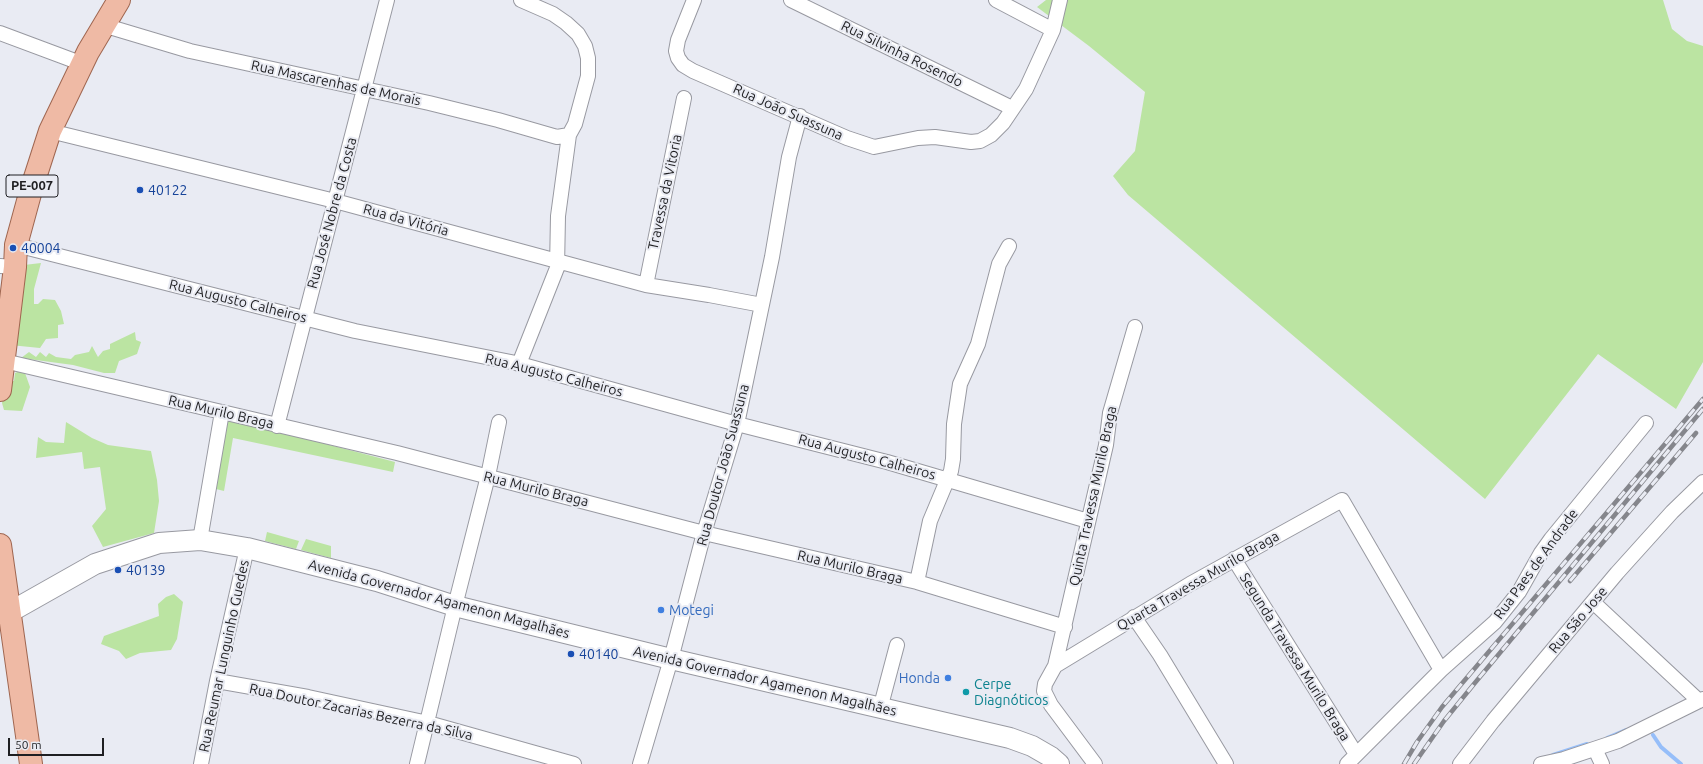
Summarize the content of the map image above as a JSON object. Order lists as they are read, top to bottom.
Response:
{
  "streets": {
    "main road": ["PE-007", "Avenida Governador Agamenon Magalhães"],
    "street": [
      "Rua Silvinha Rosendo",
      "Rua Mascarenhas de Morais",
      "Rua João Suassuna",
      "Travessa da Vitoria",
      "Rua José Nobre da Costa",
      "Rua da Vitória",
      "Rua Augusto Calheiros",
      "Rua Murilo Braga",
      "Rua Doutor João Suassuna",
      "Quinta Travessa Murilo Braga",
      "Rua Paes de Andrade",
      "Quarta Travessa Murilo Braga",
      "Rua São Jose",
      "Rua Reumar Lunguinho Guedes",
      "Segunda Travessa Murilo Braga",
      "Rua Doutor Zacarias Bezerra da Silva"
    ]
  },
  "crossings": [
    ["Rua Silvinha Rosendo", "Rua João Suassuna"],
    ["Rua Mascarenhas de Morais", "PE-007"],
    ["Rua Mascarenhas de Morais", "Rua José Nobre da Costa"],
    ["Rua João Suassuna", "Rua Doutor João Suassuna"],
    ["PE-007", "Rua da Vitória"],
    ["PE-007", "Rua Augusto Calheiros"],
    ["PE-007", "Rua Murilo Braga"],
    ["Travessa da Vitoria", "Rua da Vitória"],
    ["Rua José Nobre da Costa", "Rua da Vitória"],
    ["Rua José Nobre da Costa", "Rua Augusto Calheiros"],
    ["Rua José Nobre da Costa", "Rua Murilo Braga"],
    ["Rua da Vitória", "Rua Doutor João Suassuna"],
    ["Rua Augusto Calheiros", "Rua Doutor João Suassuna"],
    ["Rua Augusto Calheiros", "Quinta Travessa Murilo Braga"],
    ["Rua Murilo Braga", "Rua Doutor João Suassuna"],
    ["Rua Murilo Braga", "Quinta Travessa Murilo Braga"],
    ["Rua Doutor João Suassuna", "Avenida Governador Agamenon Magalhães"],
    ["Quinta Travessa Murilo Braga", "Quarta Travessa Murilo Braga"],
    ["Rua Paes de Andrade", "Quarta Travessa Murilo Braga"],
    ["Rua Paes de Andrade", "Segunda Travessa Murilo Braga"],
    ["Quarta Travessa Murilo Braga", "Segunda Travessa Murilo Braga"],
    ["Avenida Governador Agamenon Magalhães", "Rua Reumar Lunguinho Guedes"],
    ["Rua Reumar Lunguinho Guedes", "Rua Doutor Zacarias Bezerra da Silva"]
  ],
  "places": [
    "40122",
    "40004",
    "40139",
    "Motegi",
    "40140",
    "Honda",
    "Cerpe Diagnóticos"
  ],
  "scale_bar": "50 m"
}
